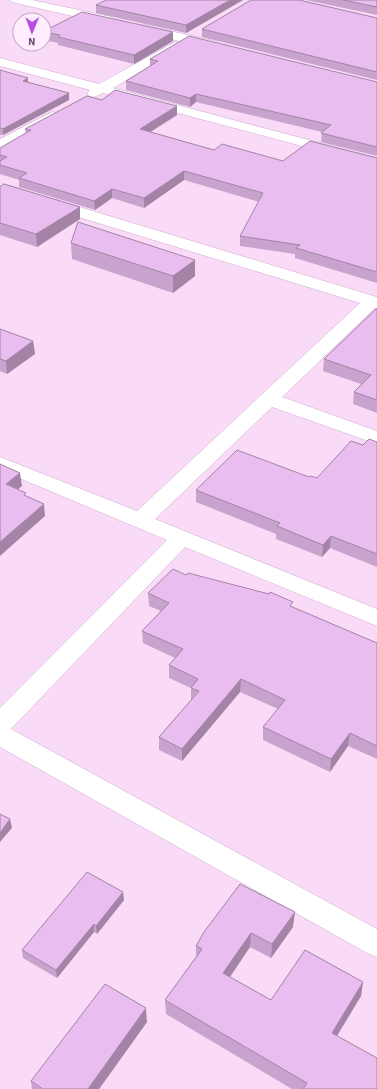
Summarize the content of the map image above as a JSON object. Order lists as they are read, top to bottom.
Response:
{
  "north": "bottom"
}
